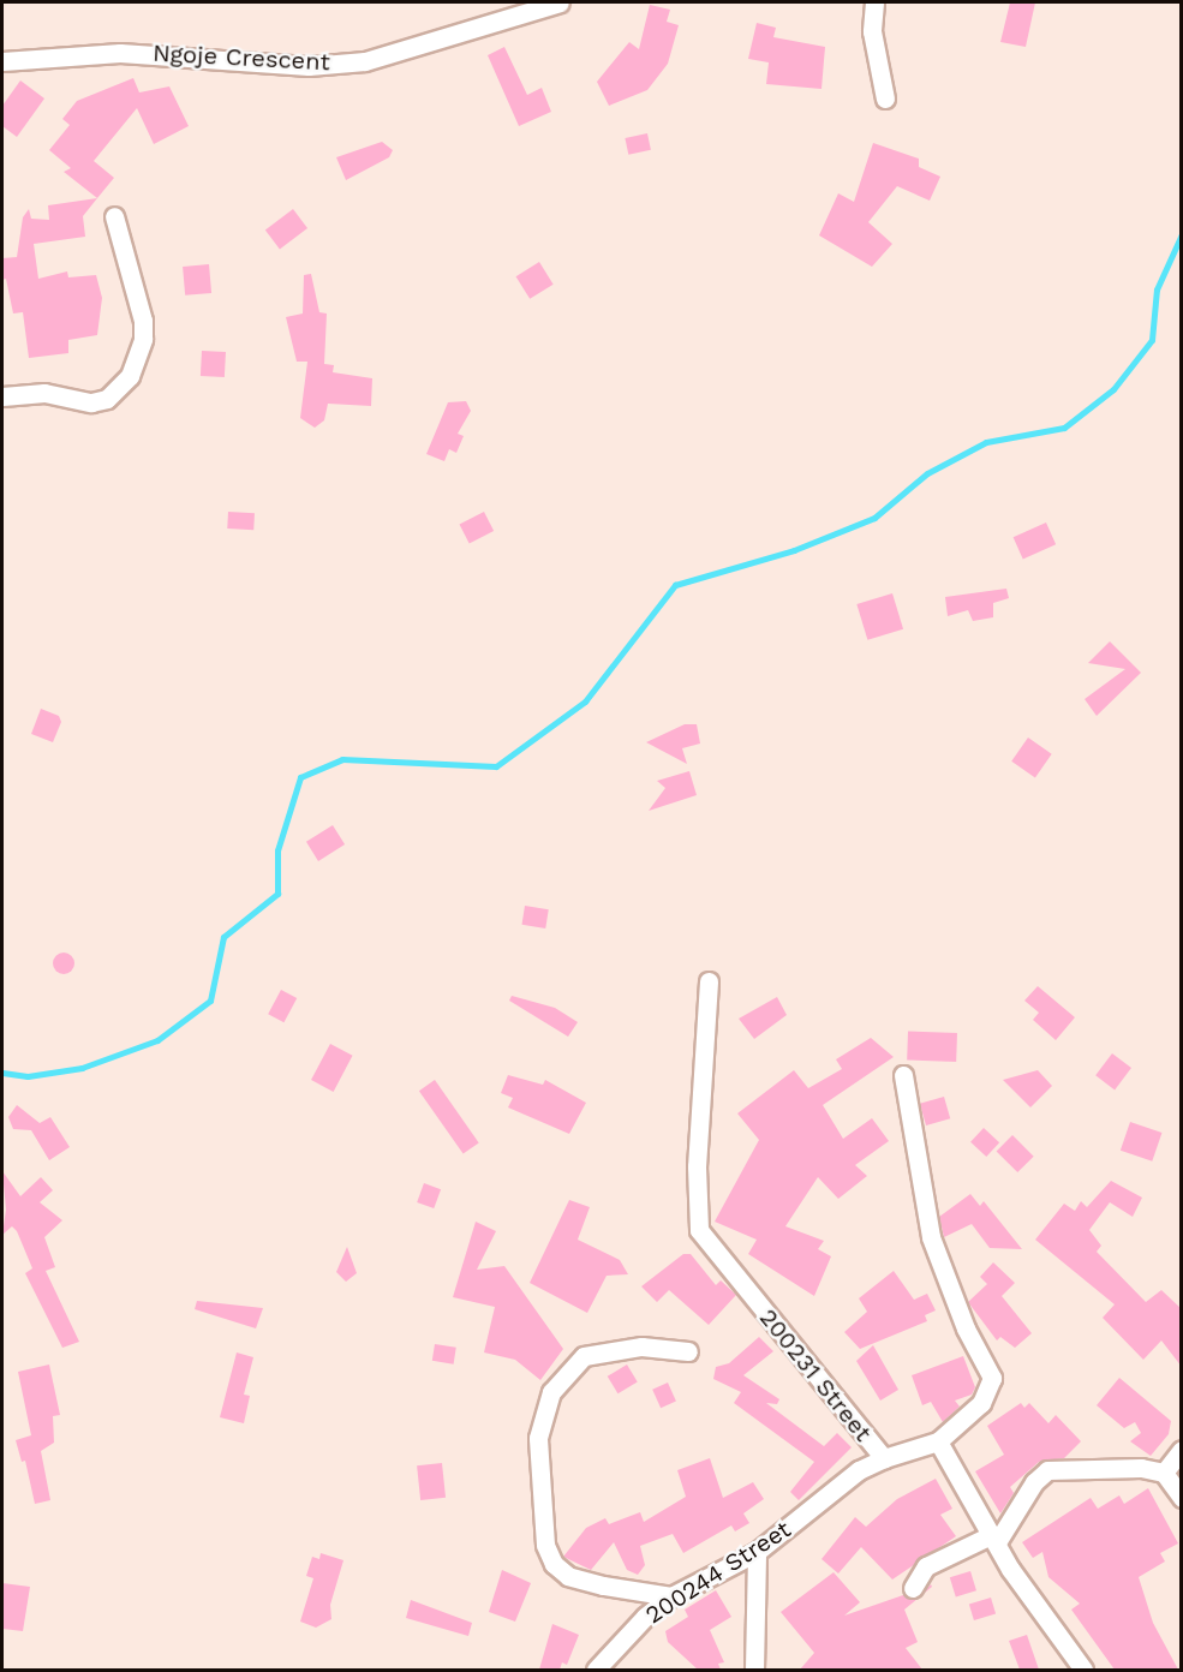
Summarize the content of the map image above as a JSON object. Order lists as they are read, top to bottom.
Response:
{
  "streets": {
    "street": ["Ngoje Crescent", "200231 Street", "200244 Street"]
  },
  "crossings": [
    ["200231 Street", "200244 Street"]
  ]
}
